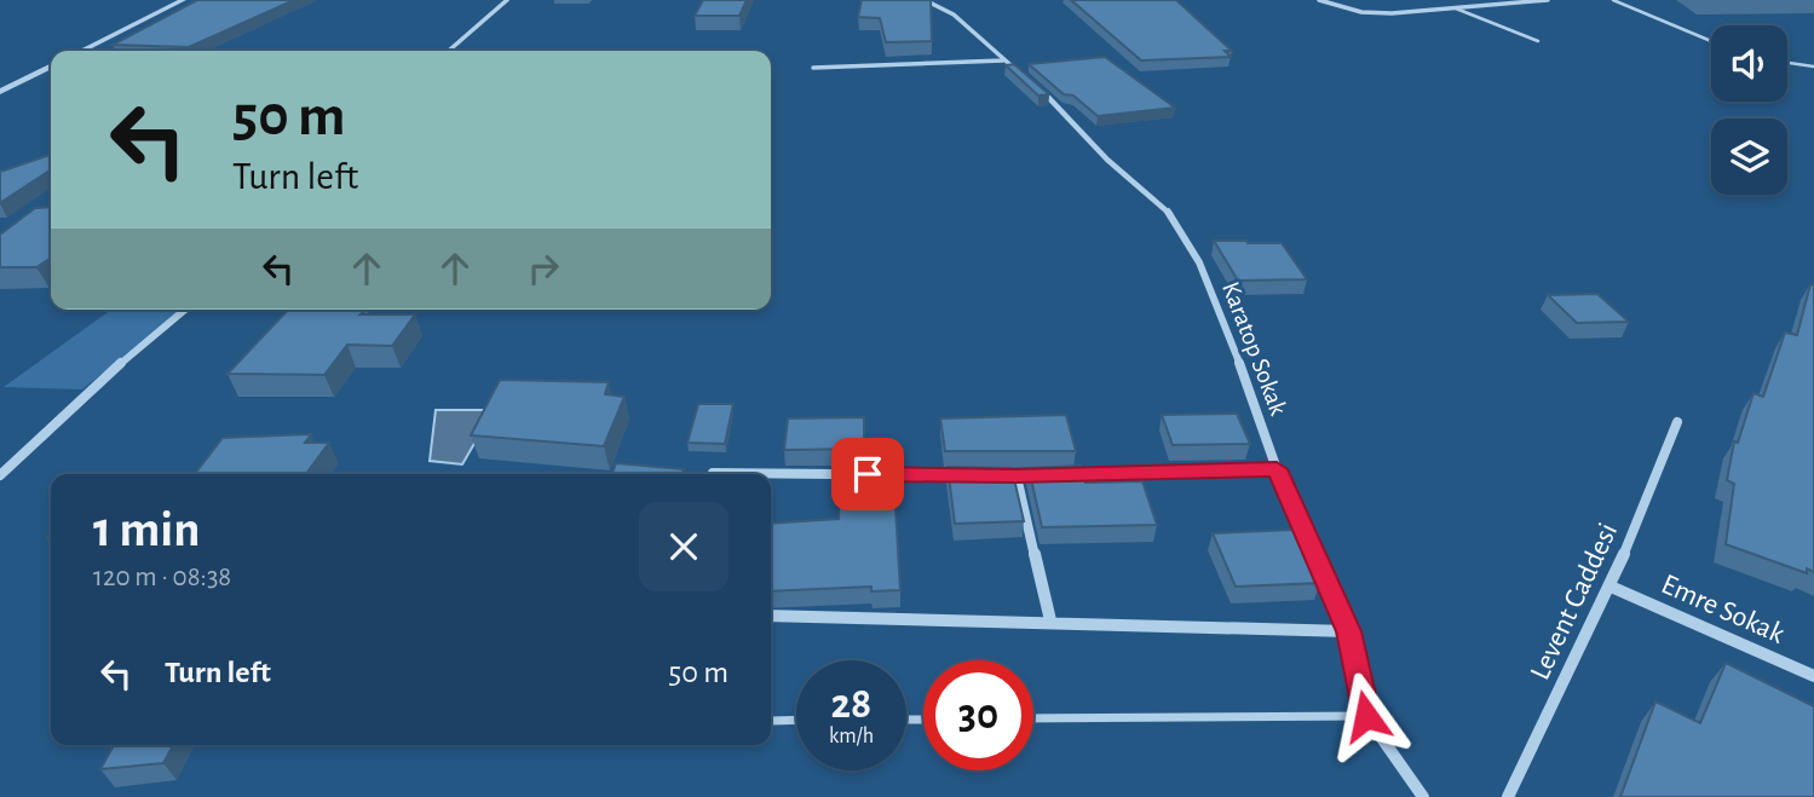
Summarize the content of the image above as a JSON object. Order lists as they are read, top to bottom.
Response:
{
  "streets": {
    "street": ["Karatop Sokak", "Levent Caddesi", "Emre Sokak"]
  },
  "crossings": [
    ["Levent Caddesi", "Emre Sokak"]
  ],
  "page": {
    "turn": ["50 m", "Turn left"],
    "heading": ["1 min", "120 m · 08:38"],
    "list": [
      {
        "name": "Turn left",
        "value": "50 m"
      }
    ],
    "speed": "28 km/h",
    "limit": "30"
  }
}
